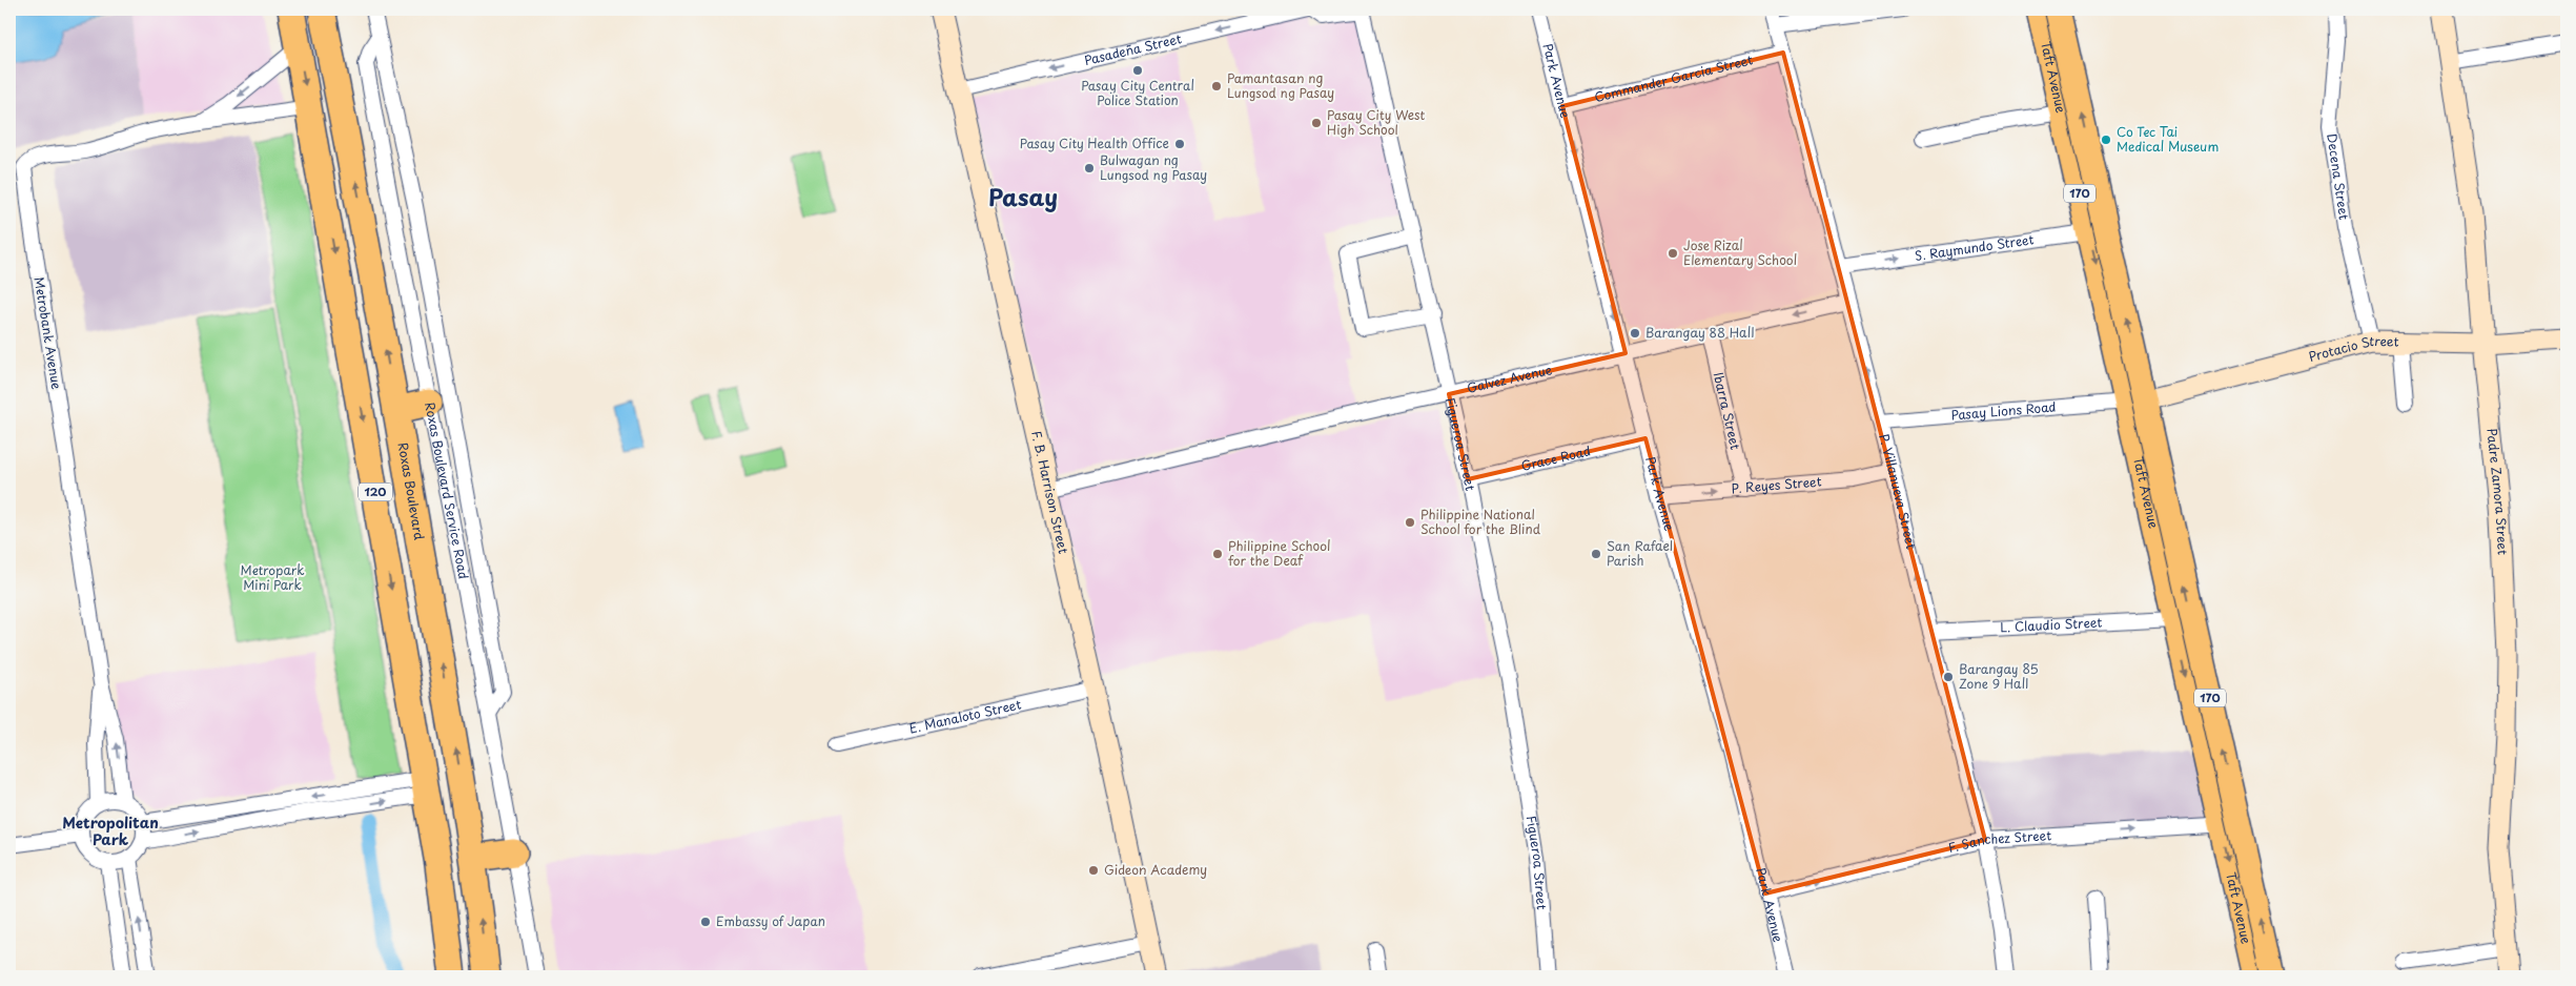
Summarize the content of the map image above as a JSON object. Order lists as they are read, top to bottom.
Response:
{
  "streets": {
    "highway": ["120", "Roxas Boulevard"],
    "main road": ["Taft Avenue", "170"],
    "street": [
      "Pasadeña Street",
      "Commander Garcia Street",
      "Park Avenue",
      "Decena Street",
      "S. Raymundo Street",
      "Metrobank Avenue",
      "Protacio Street",
      "Galvez Avenue",
      "Ibarra Street",
      "Pasay Lions Road",
      "Figueroa Street",
      "Grace Road",
      "P. Reyes Street",
      "P. Villanueva Street",
      "Roxas Boulevard Service Road",
      "Padre Zamora Street",
      "F. B. Harrison Street",
      "L. Claudio Street",
      "E. Manaloto Street",
      "F. Sanchez Street"
    ]
  },
  "crossings": [
    ["Pasadeña Street", "F. B. Harrison Street"],
    ["Taft Avenue", "S. Raymundo Street"],
    ["Taft Avenue", "Protacio Street"],
    ["Taft Avenue", "Pasay Lions Road"],
    ["Taft Avenue", "L. Claudio Street"],
    ["Taft Avenue", "F. Sanchez Street"],
    ["Commander Garcia Street", "Park Avenue"],
    ["Commander Garcia Street", "P. Villanueva Street"],
    ["Park Avenue", "Galvez Avenue"],
    ["Park Avenue", "Grace Road"],
    ["Park Avenue", "P. Reyes Street"],
    ["Park Avenue", "F. Sanchez Street"],
    ["Decena Street", "Protacio Street"],
    ["S. Raymundo Street", "P. Villanueva Street"],
    ["Metrobank Avenue", "120"],
    ["Protacio Street", "Pasay Lions Road"],
    ["Protacio Street", "Padre Zamora Street"],
    ["Galvez Avenue", "Ibarra Street"],
    ["Galvez Avenue", "Figueroa Street"],
    ["Galvez Avenue", "P. Villanueva Street"],
    ["Galvez Avenue", "F. B. Harrison Street"],
    ["Ibarra Street", "P. Reyes Street"],
    ["Pasay Lions Road", "P. Villanueva Street"],
    ["Figueroa Street", "Grace Road"],
    ["P. Reyes Street", "P. Villanueva Street"],
    ["P. Villanueva Street", "L. Claudio Street"],
    ["P. Villanueva Street", "F. Sanchez Street"],
    ["F. B. Harrison Street", "E. Manaloto Street"]
  ],
  "one_way": [
    "Pasadeña Street",
    "P. Reyes Street",
    "P. Villanueva Street",
    "F. Sanchez Street"
  ],
  "districts": ["Pasay", "Metropolitan Park"],
  "parks": ["Metropark Mini Park"],
  "places": [
    "Pasay City Central Police Station",
    "Pamantasan ng Lungsod ng Pasay",
    "Pasay City West High School",
    "Co Tec Tai Medical Museum",
    "Pasay City Health Office",
    "Bulwagan ng Lungsod ng Pasay",
    "Jose Rizal Elementary School",
    "Barangay 88 Hall",
    "Philippine National School for the Blind",
    "Philippine School for the Deaf",
    "San Rafael Parish",
    "Barangay 85 Zone 9 Hall",
    "Gideon Academy",
    "Embassy of Japan"
  ]
}
